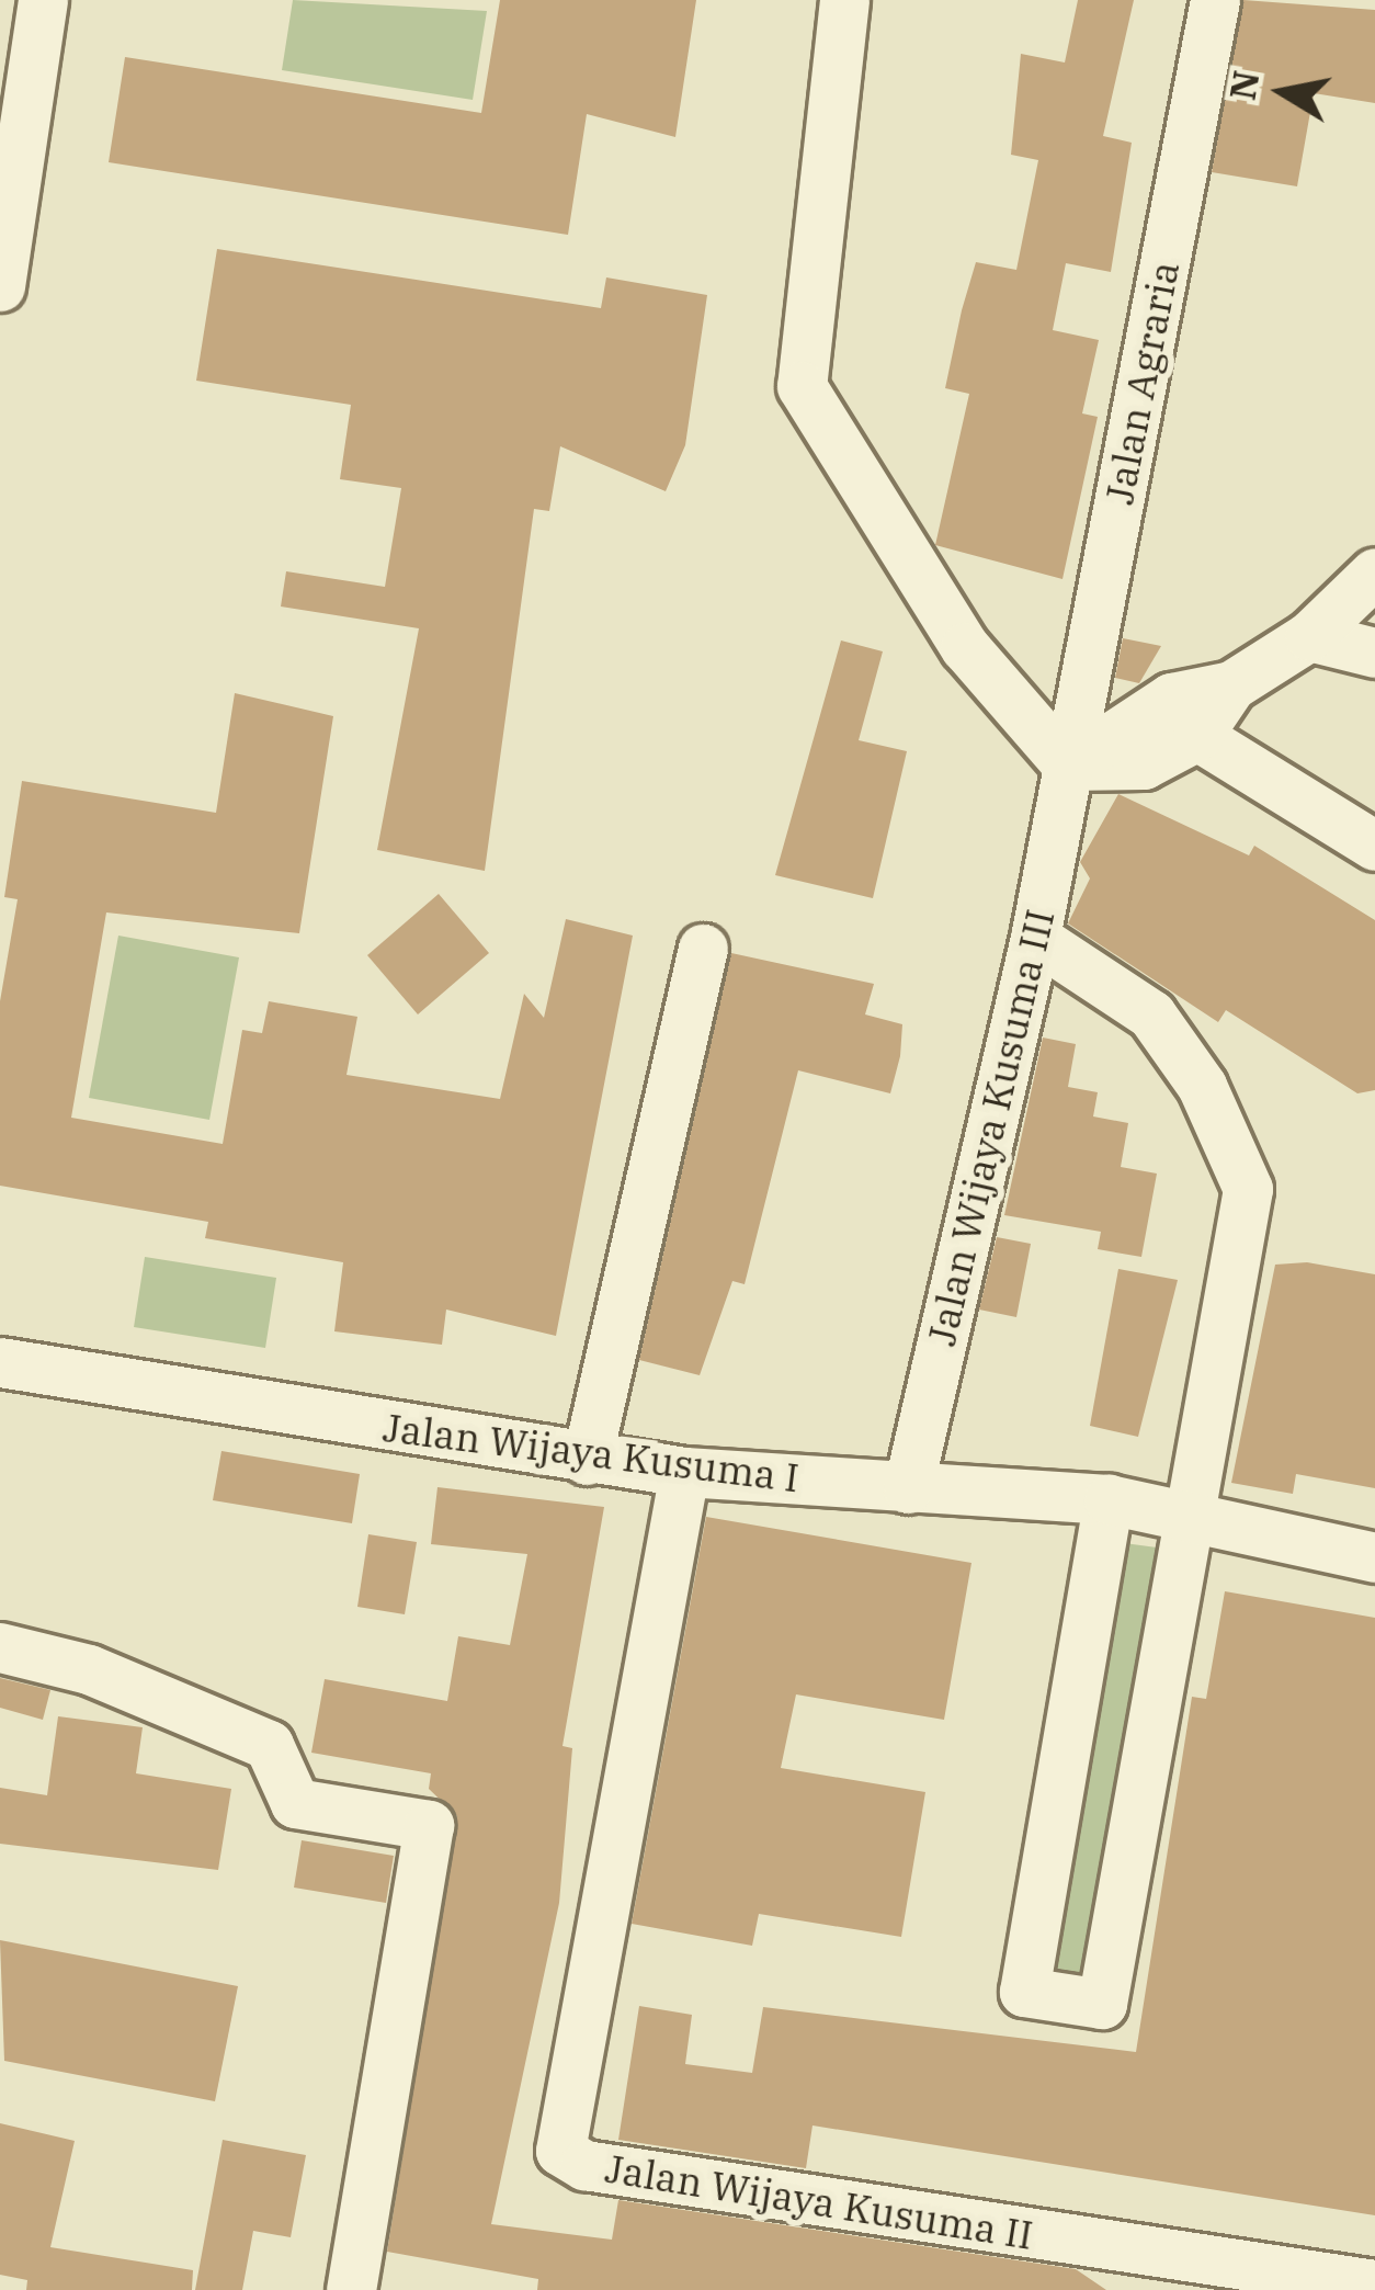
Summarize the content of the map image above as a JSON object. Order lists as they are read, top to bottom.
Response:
{
  "streets": {
    "street": [
      "Jalan Agraria",
      "Jalan Wijaya Kusuma III",
      "Jalan Wijaya Kusuma I",
      "Jalan Wijaya Kusuma II"
    ]
  },
  "crossings": [
    ["Jalan Agraria", "Jalan Wijaya Kusuma III"],
    ["Jalan Wijaya Kusuma III", "Jalan Wijaya Kusuma I"],
    ["Jalan Wijaya Kusuma I", "Jalan Wijaya Kusuma II"]
  ],
  "north": "left"
}
